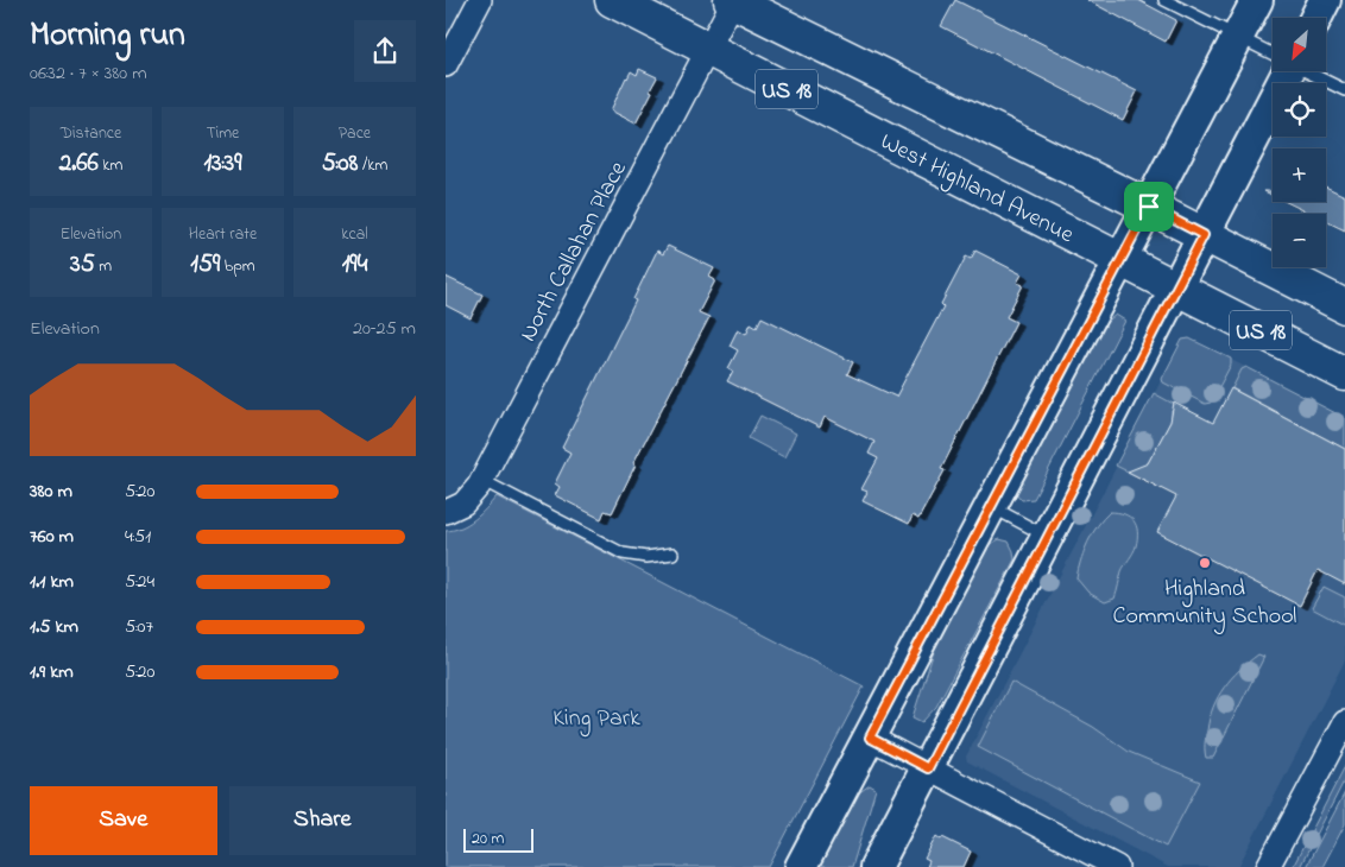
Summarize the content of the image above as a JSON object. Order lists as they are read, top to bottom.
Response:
{
  "streets": {
    "main road": ["US 18", "West Highland Avenue"],
    "street": ["North Callahan Place"]
  },
  "crossings": [
    ["US 18", "North Callahan Place"],
    ["West Highland Avenue", "North Callahan Place"]
  ],
  "parks": ["King Park"],
  "places": ["Highland Community School"],
  "scale_bar": "20 m",
  "north": "bottom left",
  "page": {
    "heading": ["Morning run", "06:32 · 7 × 380 m"],
    "map_buttons": ["+", "−"],
    "stats": [
      ["Distance", "2.66 km"],
      ["Time", "13:39"],
      ["Pace", "5:08 /km"],
      ["Elevation", "35 m"],
      ["Heart rate", "159 bpm"],
      ["kcal", "194"]
    ],
    "chart": ["Elevation", "20–25 m"],
    "list": [
      {
        "name": "380 m",
        "note": "5:20"
      },
      {
        "name": "760 m",
        "note": "4:51"
      },
      {
        "name": "1.1 km",
        "note": "5:24"
      },
      {
        "name": "1.5 km",
        "note": "5:07"
      },
      {
        "name": "1.9 km",
        "note": "5:20"
      }
    ],
    "buttons": ["Save", "Share"],
    "scale": "20 m"
  }
}
